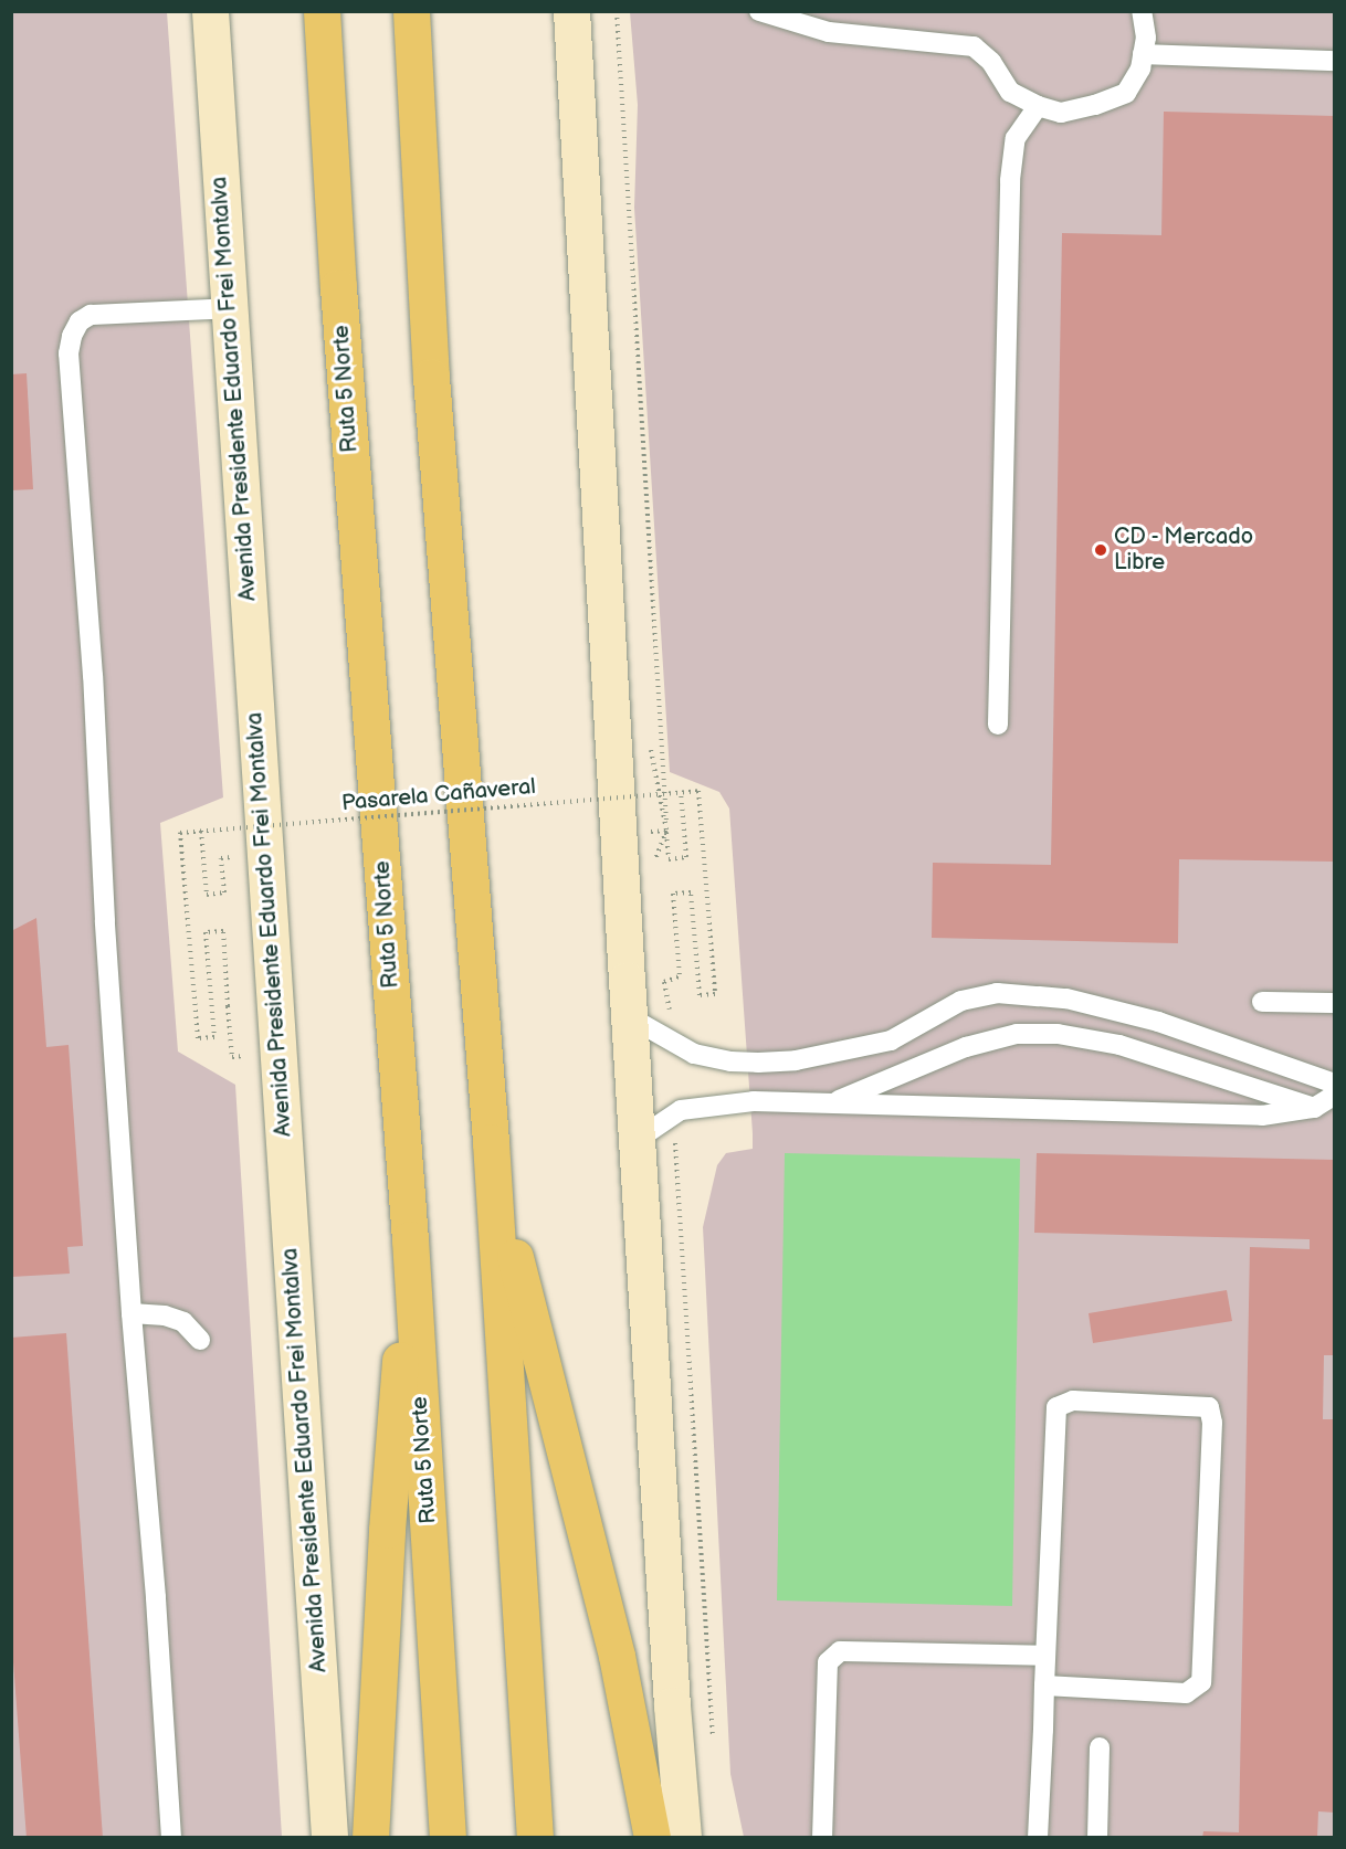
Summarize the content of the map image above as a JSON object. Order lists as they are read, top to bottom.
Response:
{
  "streets": {
    "highway": ["Ruta 5 Norte"],
    "main road": ["Avenida Presidente Eduardo Frei Montalva"],
    "path": ["Pasarela Cañaveral"]
  },
  "places": ["CD - Mercado Libre"]
}
